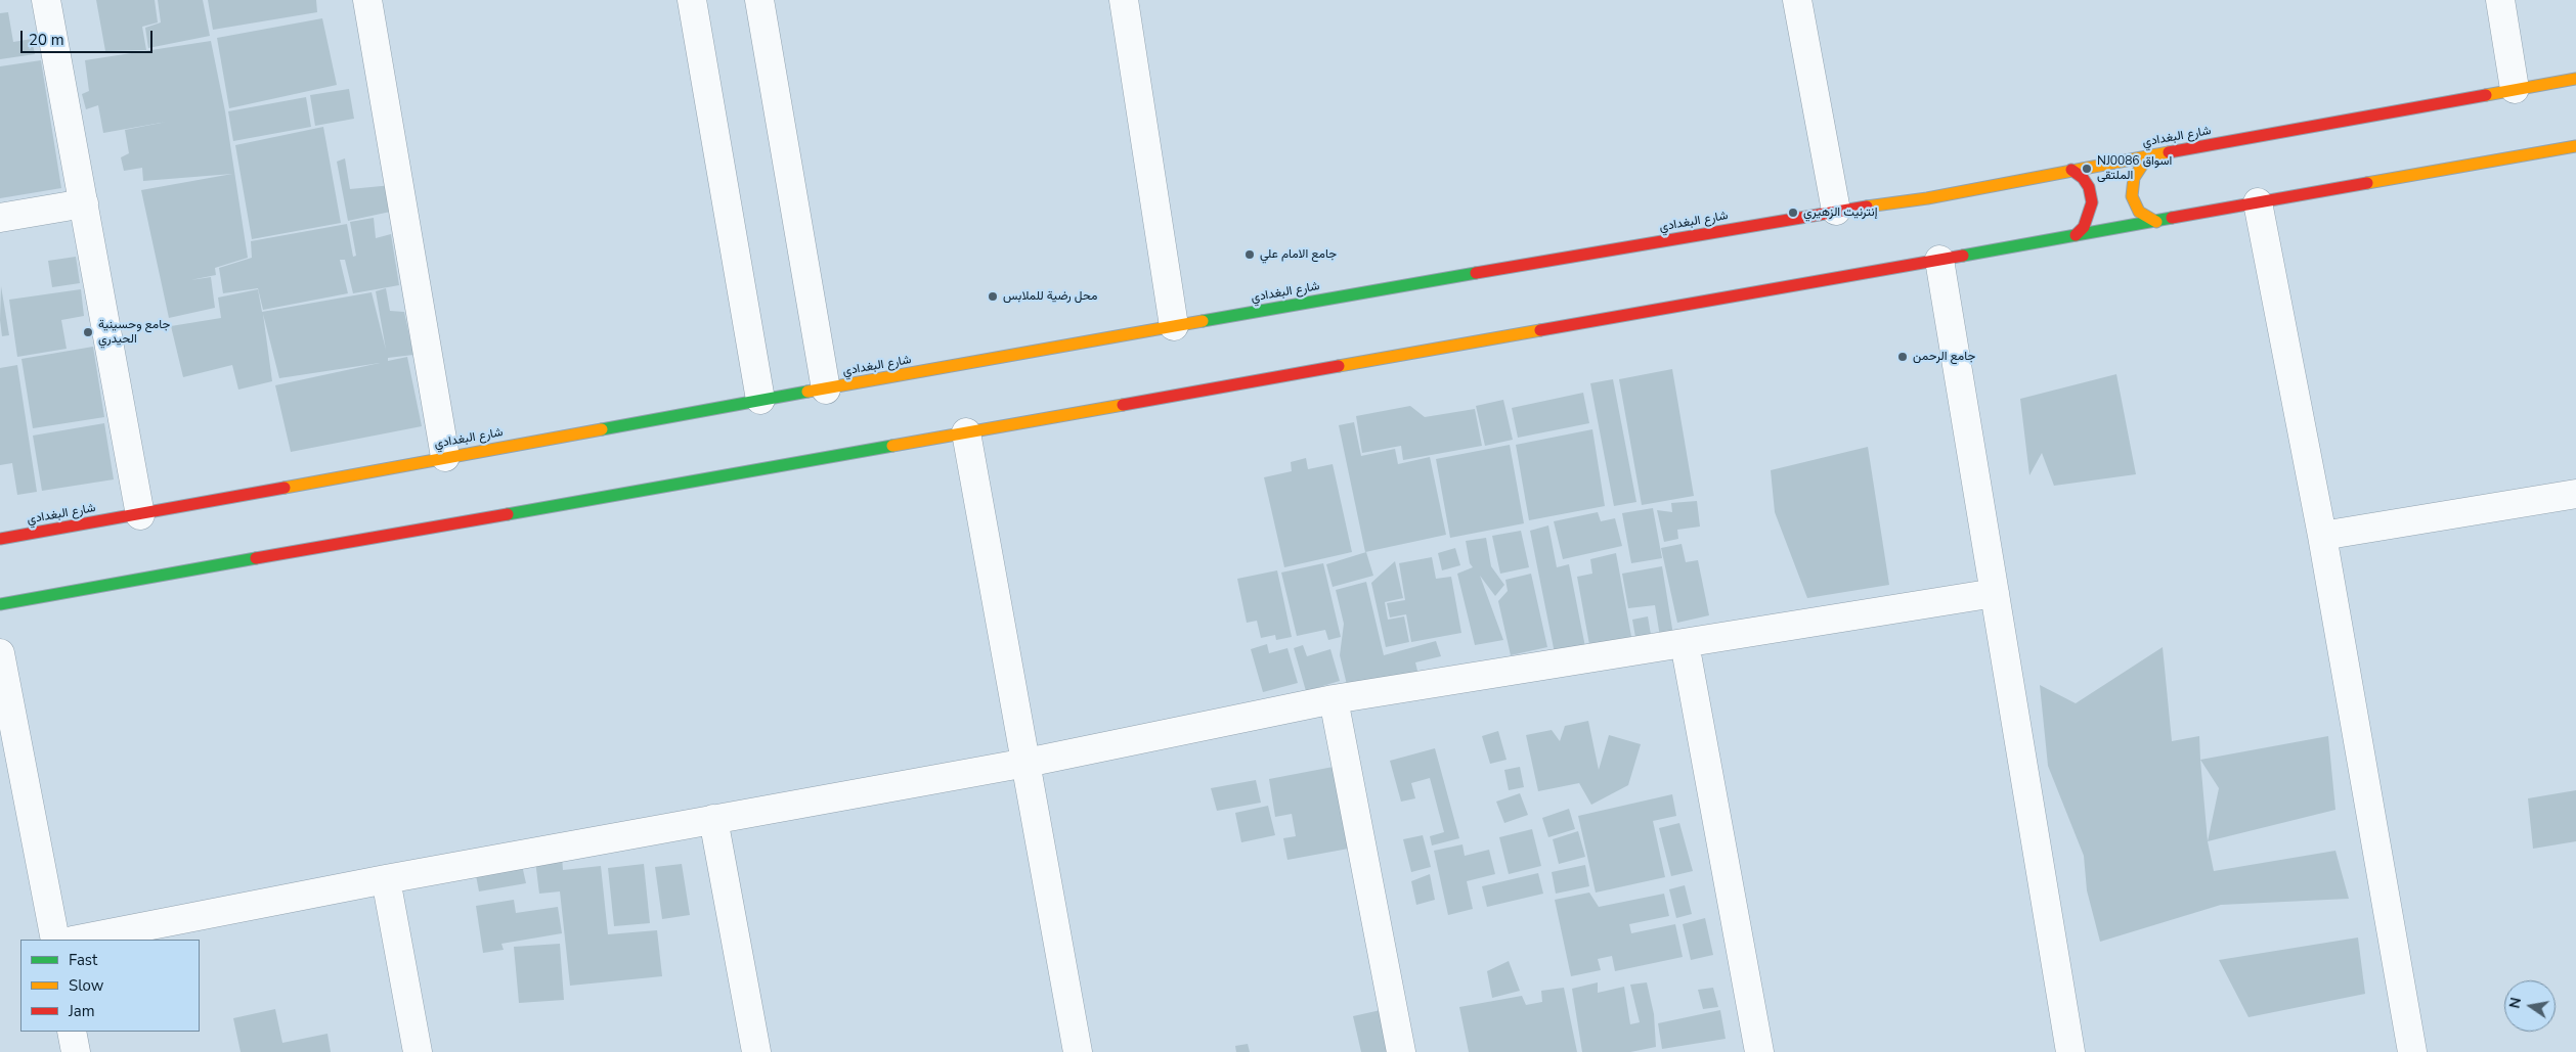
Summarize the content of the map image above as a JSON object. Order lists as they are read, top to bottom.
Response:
{
  "streets": {
    "street": ["شارع البغدادي"]
  },
  "places": [
    "NJ0086 اسواق الملتقى",
    "إنترنيت الزهيري",
    "جامع الامام علي",
    "محل رضية للملابس",
    "جامع وحسينية الحيدري",
    "جامع الرحمن"
  ],
  "legend": ["Fast", "Slow", "Jam"],
  "scale_bar": "20 m",
  "north": "left"
}
